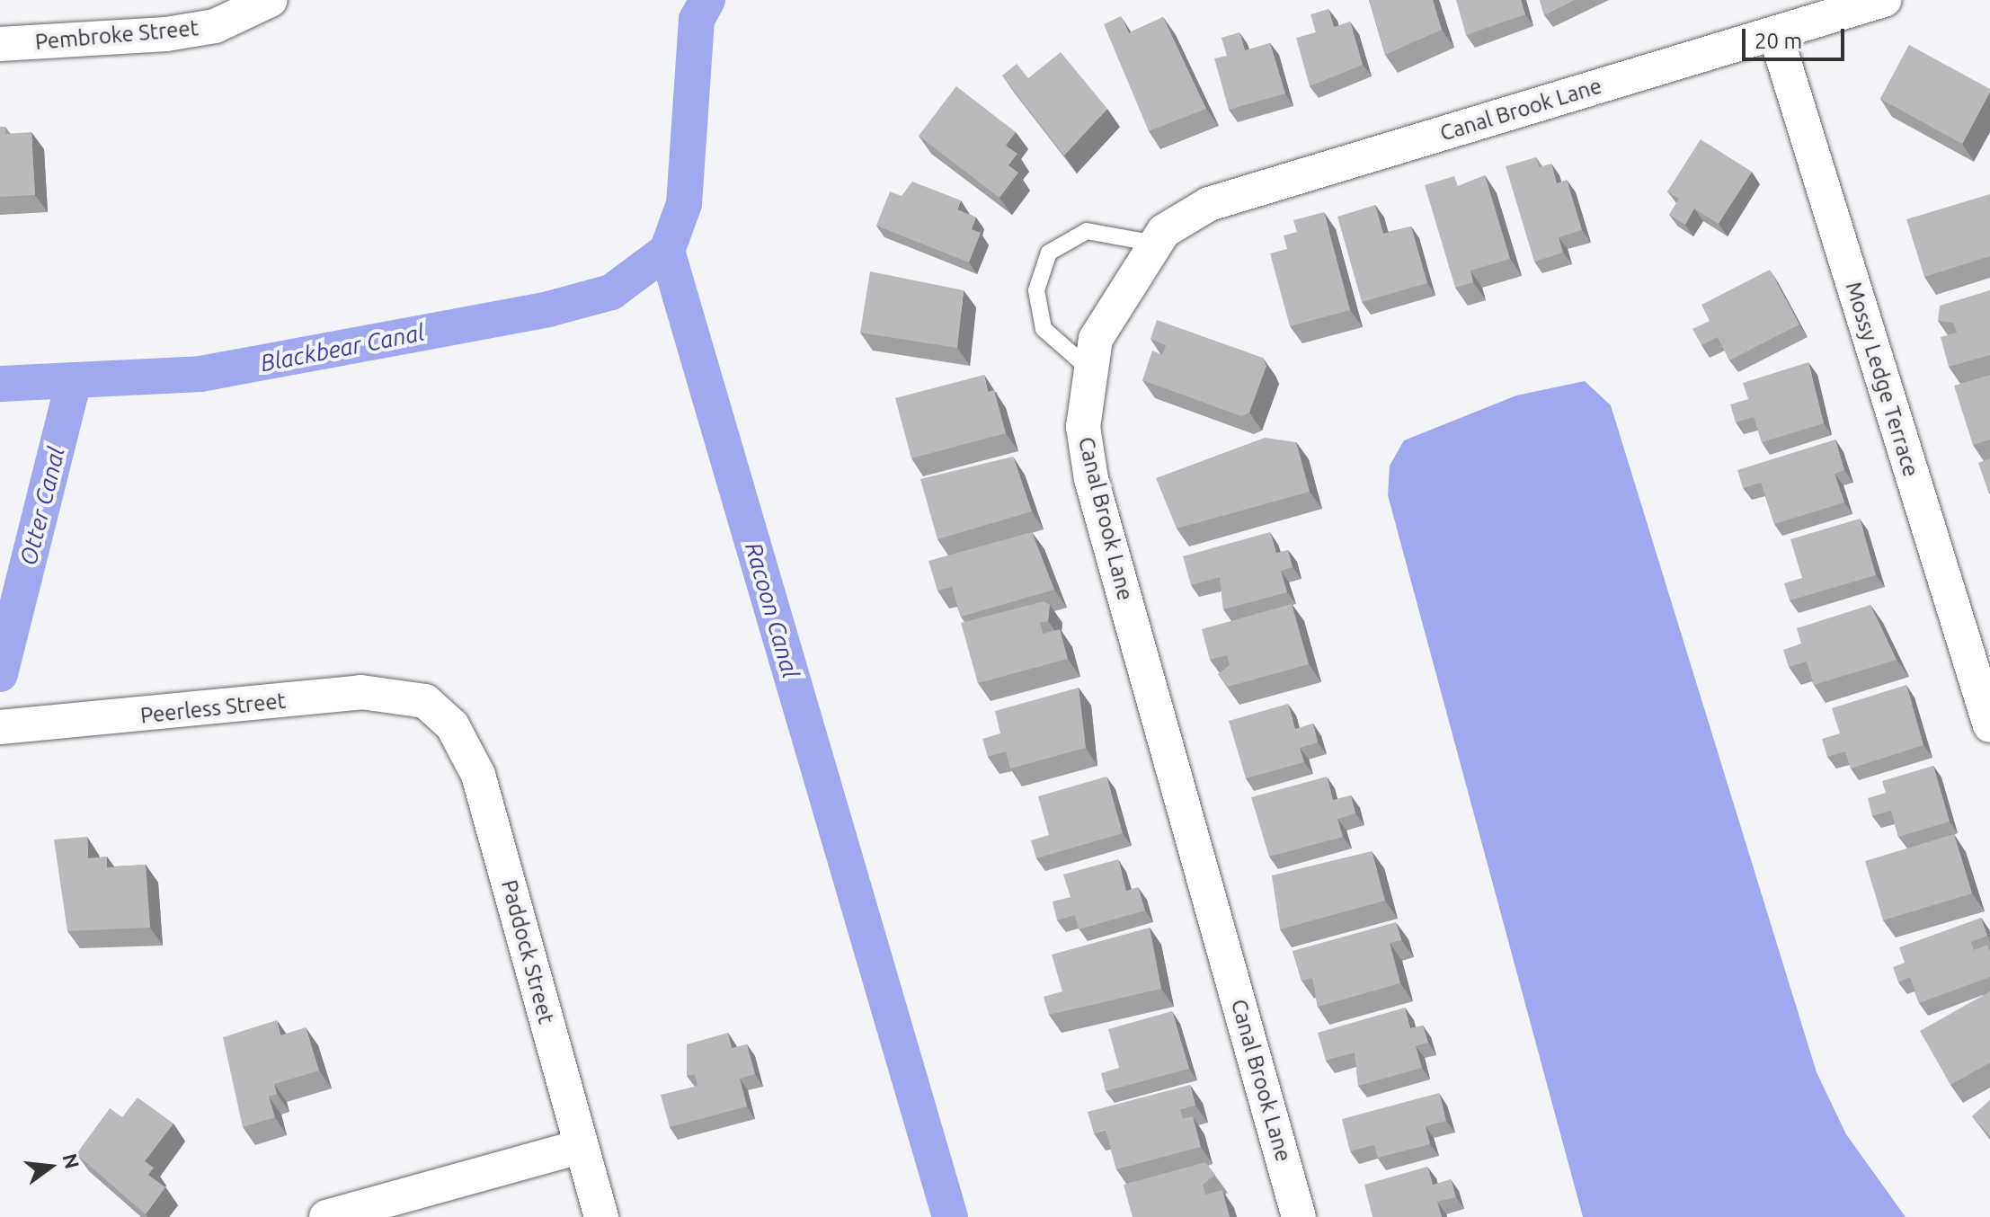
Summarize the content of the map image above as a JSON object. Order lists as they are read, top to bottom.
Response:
{
  "streets": {
    "street": [
      "Pembroke Street",
      "Canal Brook Lane",
      "Mossy Ledge Terrace",
      "Peerless Street",
      "Paddock Street"
    ]
  },
  "crossings": [
    ["Canal Brook Lane", "Mossy Ledge Terrace"],
    ["Peerless Street", "Paddock Street"]
  ],
  "water": ["Blackbear Canal", "Otter Canal", "Racoon Canal"],
  "scale_bar": "20 m",
  "north": "right"
}
